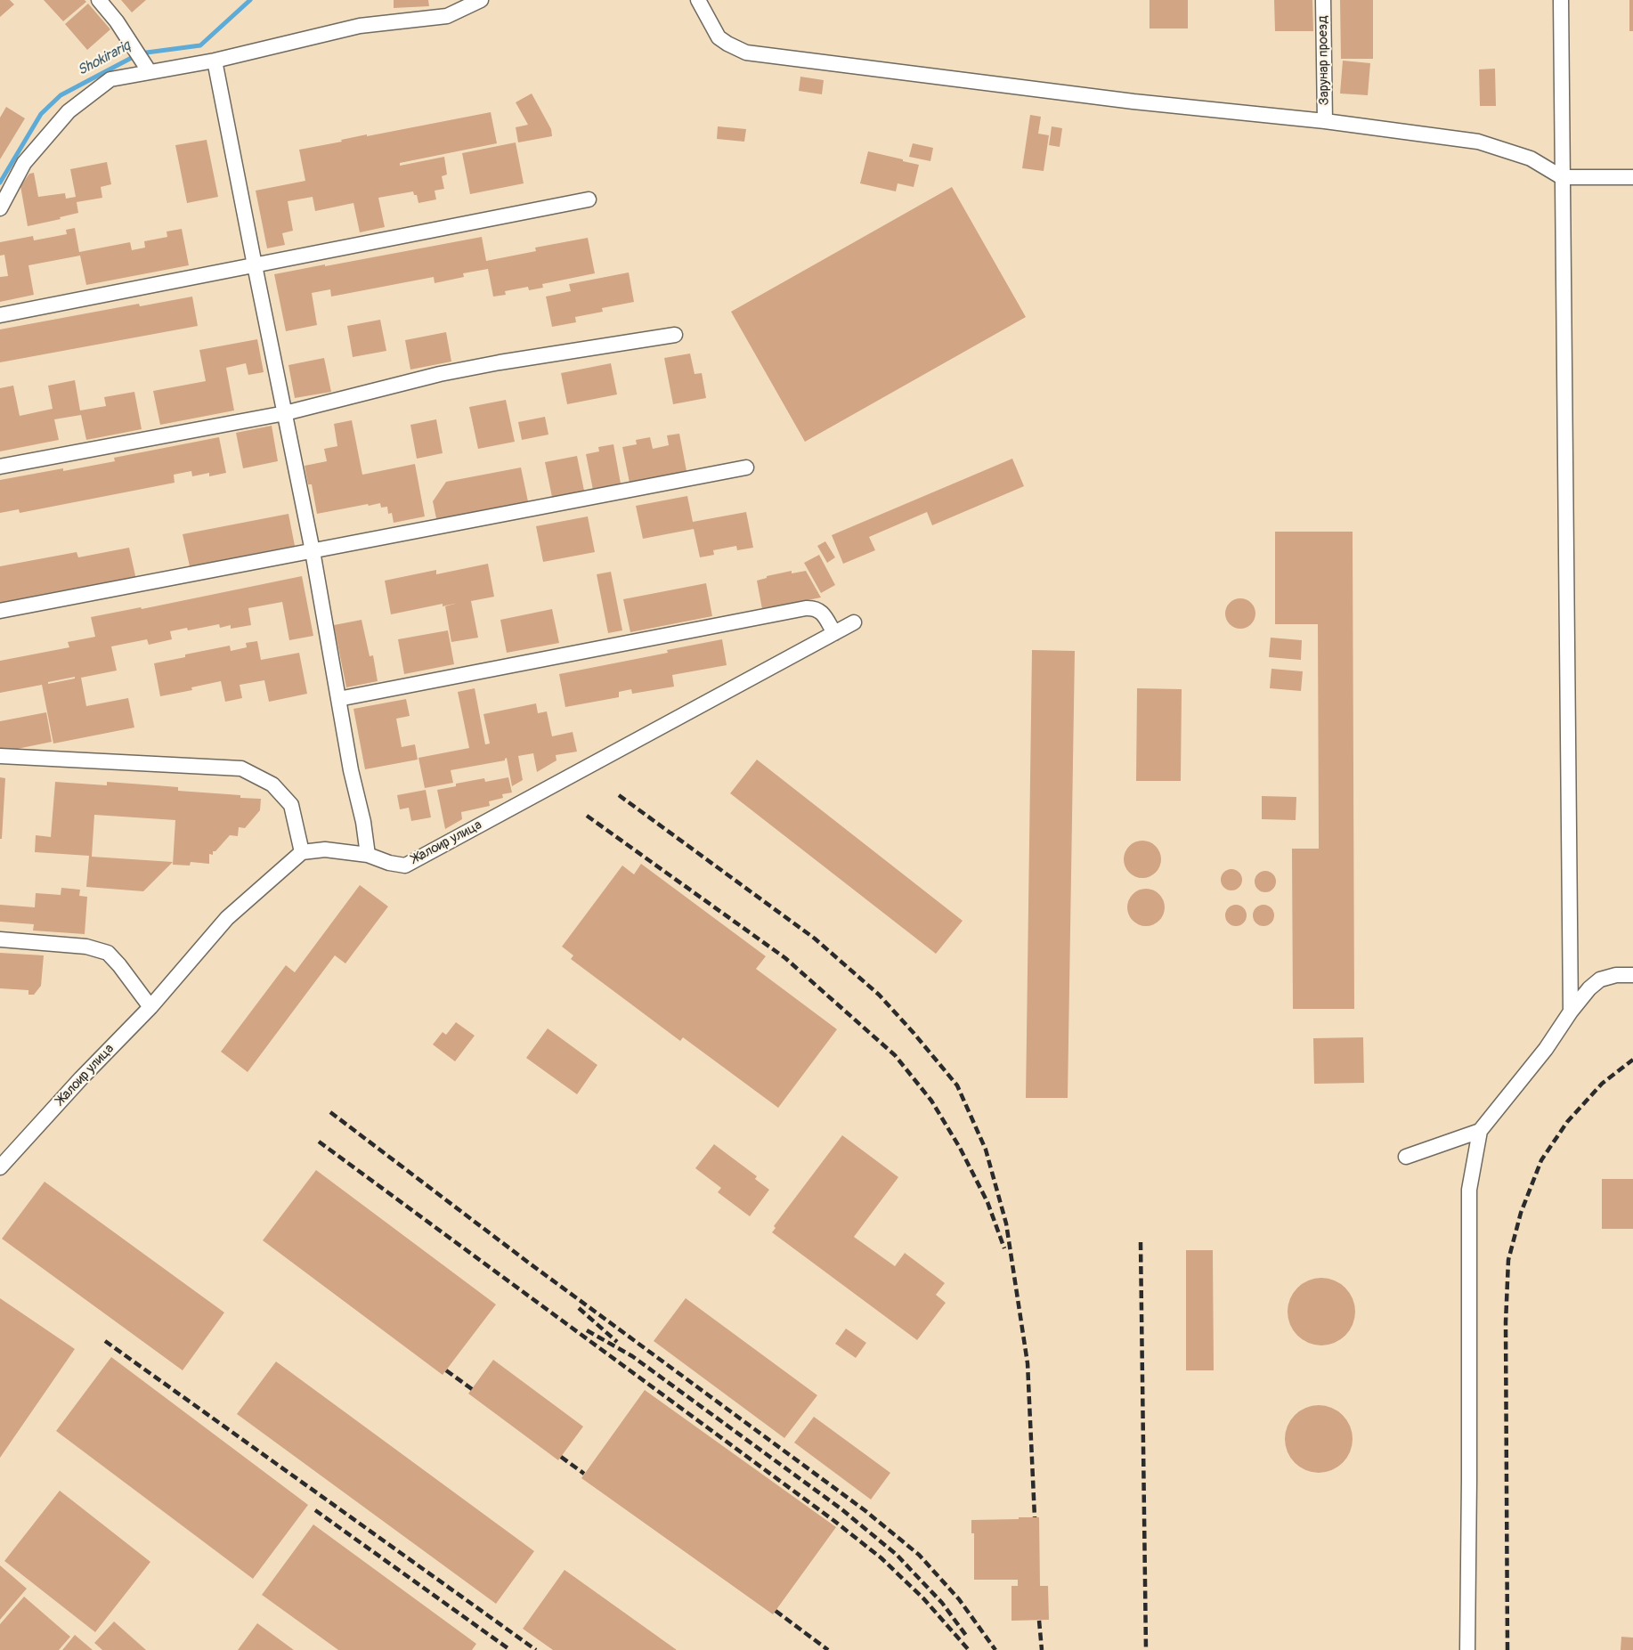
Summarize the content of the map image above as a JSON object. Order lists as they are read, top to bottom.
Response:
{
  "streets": {
    "street": ["Зарунар проезд", "Жалоир улица"]
  },
  "water": ["Shokirariq"]
}
